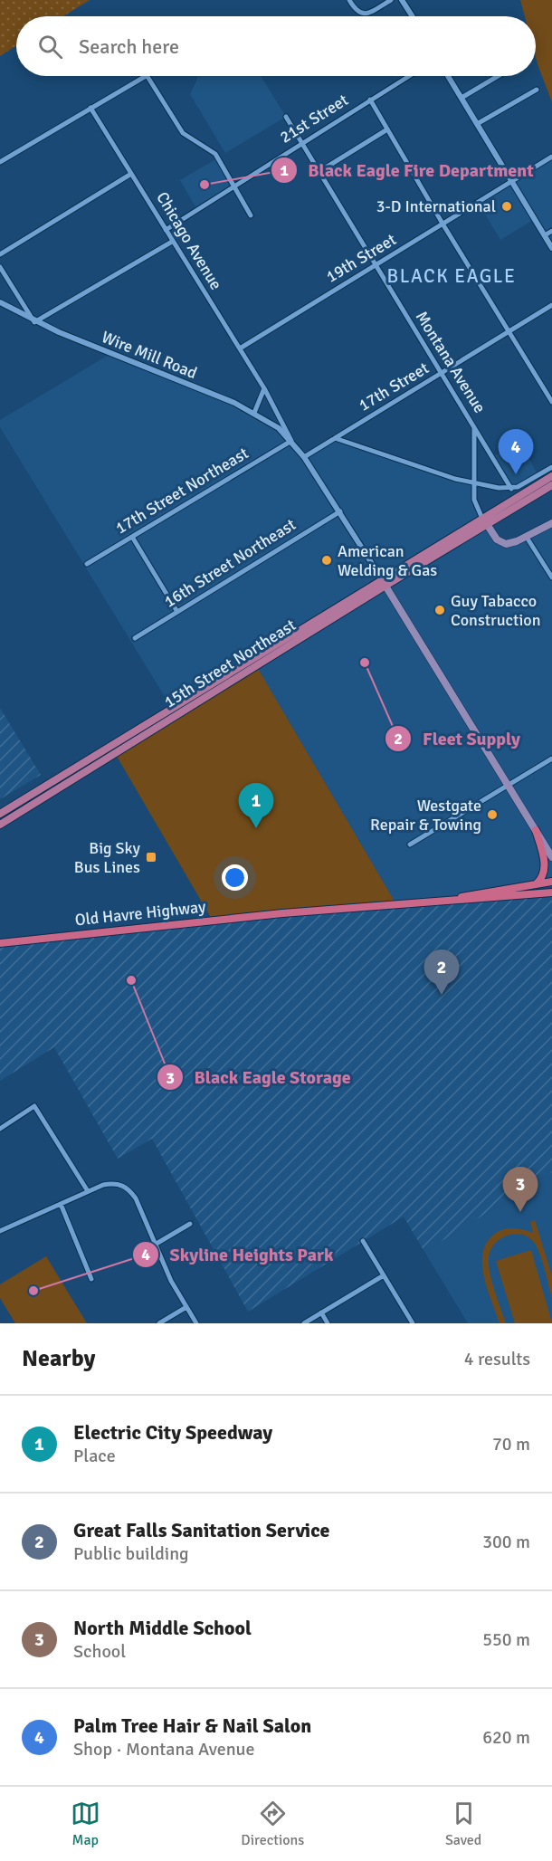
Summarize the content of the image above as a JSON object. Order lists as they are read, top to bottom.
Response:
{
  "streets": {
    "highway": ["Old Havre Highway"],
    "main road": ["15th Street Northeast"],
    "street": [
      "21st Street",
      "Chicago Avenue",
      "19th Street",
      "Wire Mill Road",
      "Montana Avenue",
      "17th Street",
      "17th Street Northeast",
      "16th Street Northeast"
    ]
  },
  "crossings": [
    ["21st Street", "Chicago Avenue"],
    ["21st Street", "Montana Avenue"],
    ["Chicago Avenue", "19th Street"],
    ["Chicago Avenue", "Wire Mill Road"],
    ["Chicago Avenue", "17th Street Northeast"],
    ["19th Street", "Montana Avenue"],
    ["Wire Mill Road", "17th Street"],
    ["Wire Mill Road", "17th Street Northeast"],
    ["Wire Mill Road", "16th Street Northeast"],
    ["Wire Mill Road", "15th Street Northeast"],
    ["Montana Avenue", "17th Street"]
  ],
  "districts": ["BLACK EAGLE"],
  "places": {
    "other": [
      "Black Eagle Fire Department",
      "3-D International",
      "American Welding & Gas",
      "Guy Tabacco Construction",
      "Fleet Supply",
      "Westgate Repair & Towing",
      "Black Eagle Storage",
      "Skyline Heights Park"
    ],
    "transit": ["Big Sky Bus Lines"]
  },
  "page": {
    "search": "Search here",
    "pins": [
      "4",
      "1",
      "2",
      "3"
    ],
    "heading": ["Nearby", "4 results"],
    "list": [
      {
        "mark": "1",
        "name": "Electric City Speedway",
        "note": "Place",
        "value": "70 m"
      },
      {
        "mark": "2",
        "name": "Great Falls Sanitation Service",
        "note": "Public building",
        "value": "300 m"
      },
      {
        "mark": "3",
        "name": "North Middle School",
        "note": "School",
        "value": "550 m"
      },
      {
        "mark": "4",
        "name": "Palm Tree Hair & Nail Salon",
        "note": "Shop · Montana Avenue",
        "value": "620 m"
      }
    ],
    "nav": ["Map", "Directions", "Saved"]
  }
}
